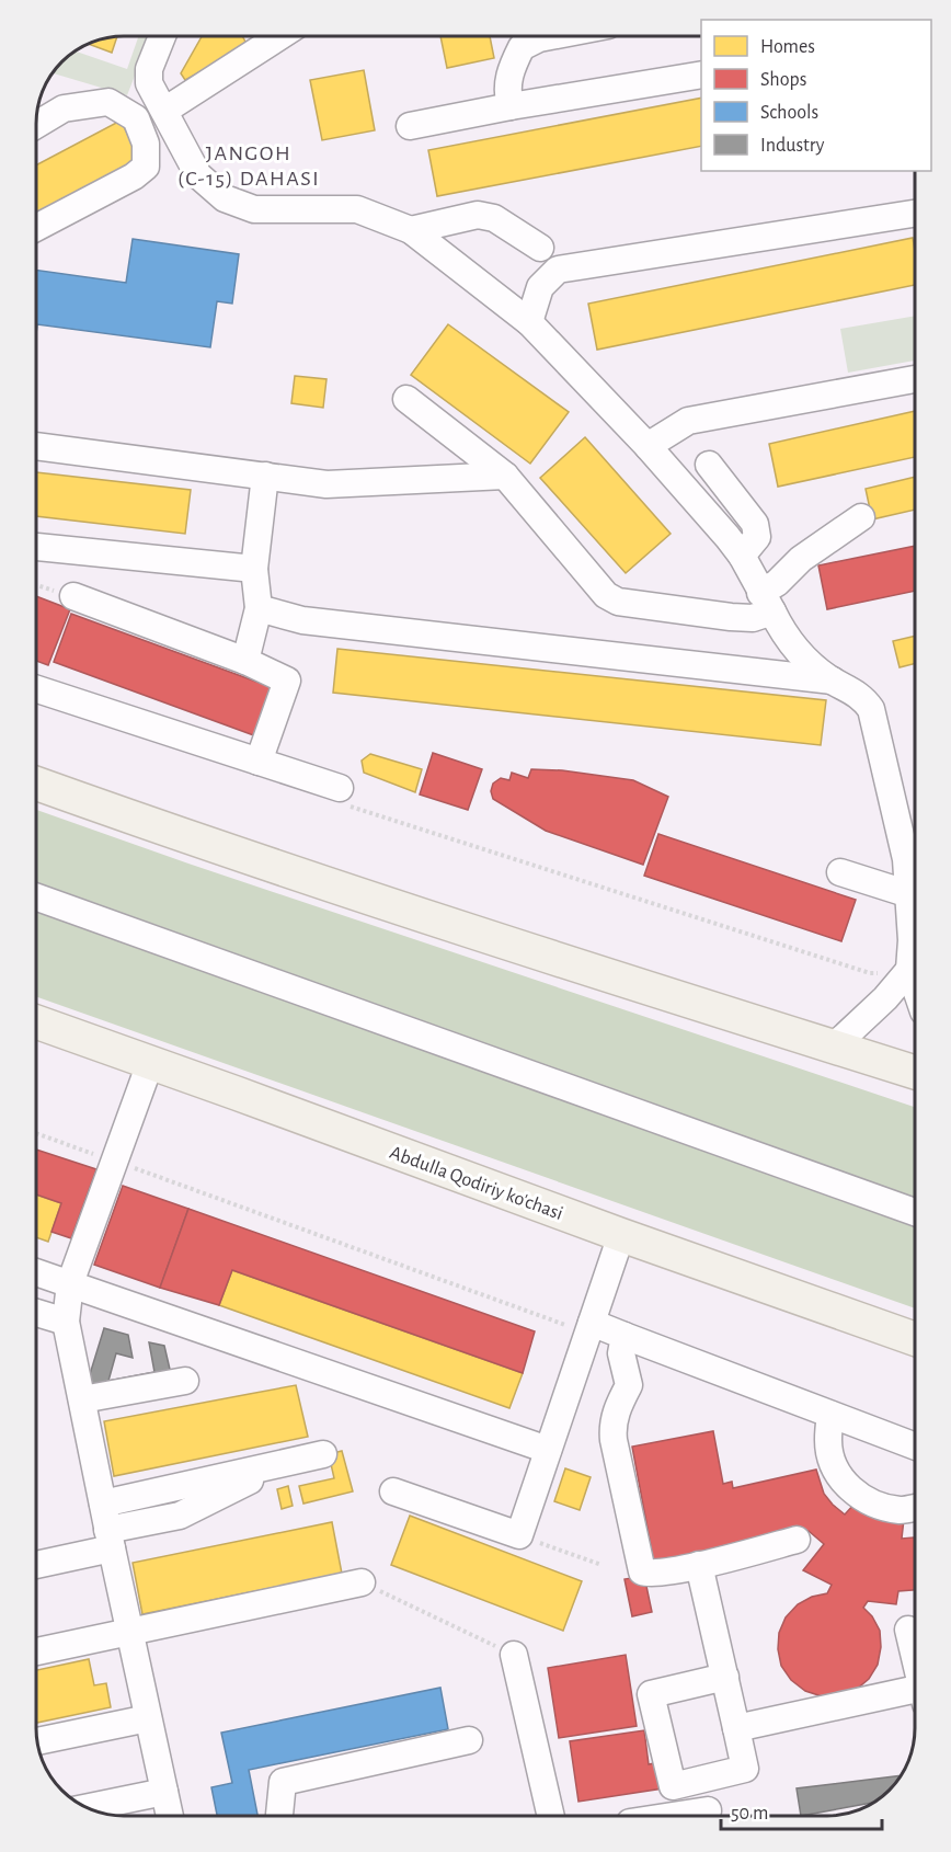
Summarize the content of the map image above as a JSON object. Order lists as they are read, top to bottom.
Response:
{
  "streets": {
    "main road": ["Abdulla Qodiriy ko'chasi"]
  },
  "districts": ["JANGOH (C-15) DAHASI"],
  "legend": [
    "Homes",
    "Shops",
    "Schools",
    "Industry"
  ],
  "scale_bar": "50 m"
}
